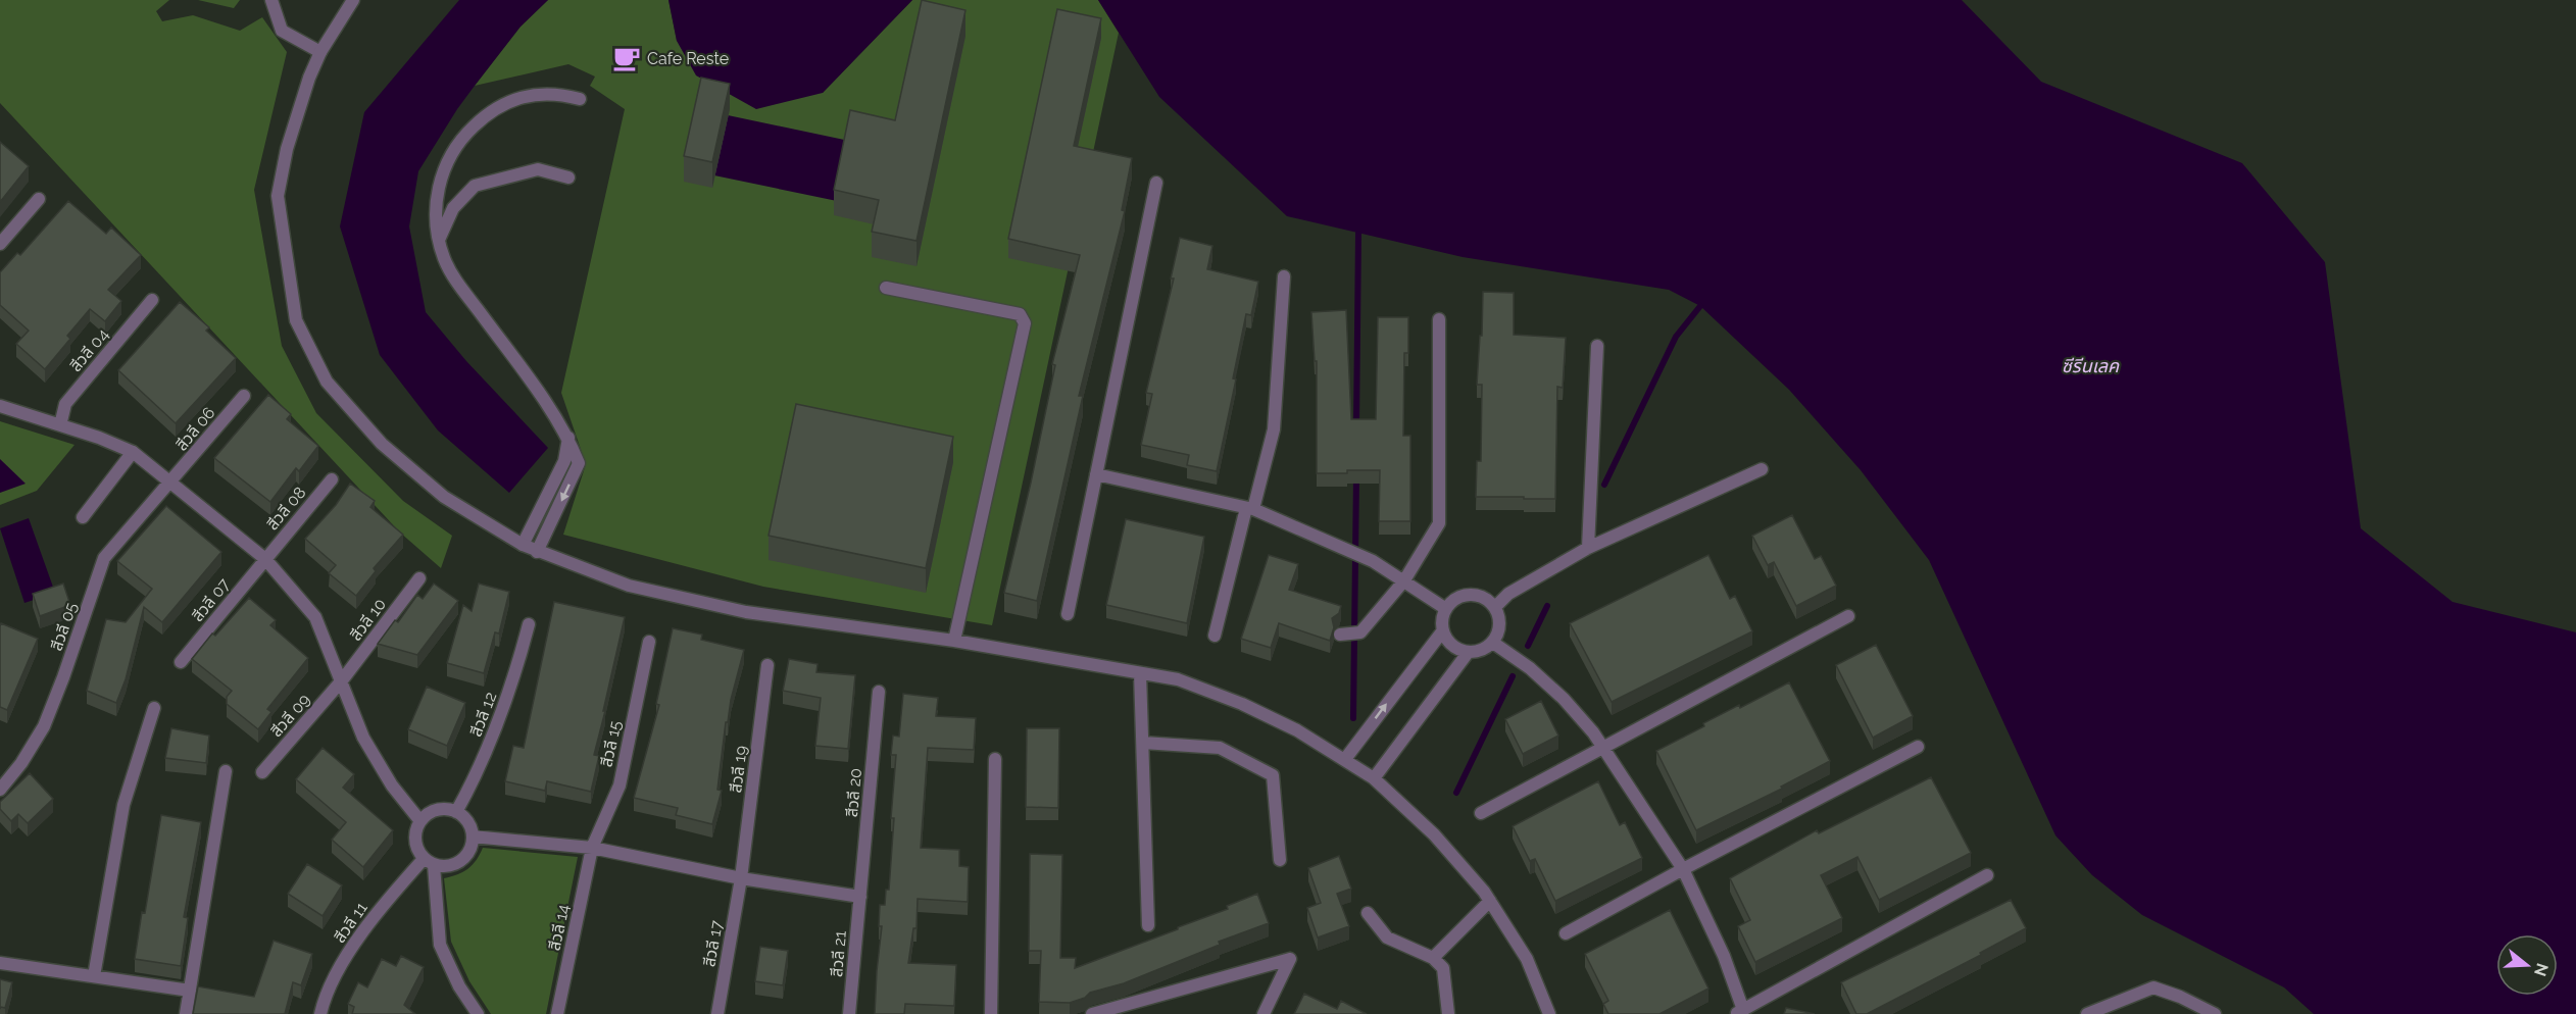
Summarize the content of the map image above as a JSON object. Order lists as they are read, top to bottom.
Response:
{
  "streets": {
    "street": [
      "สีวลี 04",
      "สีวลี 06",
      "สีวลี 08",
      "สีวลี 07",
      "สีวลี 10",
      "สีวลี 05",
      "สีวลี 12",
      "สีวลี 09",
      "สีวลี 15",
      "สีวลี 19",
      "สีวลี 20",
      "สีวลี 11",
      "สีวลี 14",
      "สีวลี 17",
      "สีวลี 21"
    ]
  },
  "crossings": [
    ["สีวลี 06", "สีวลี 05"],
    ["สีวลี 08", "สีวลี 07"],
    ["สีวลี 10", "สีวลี 09"],
    ["สีวลี 12", "สีวลี 11"],
    ["สีวลี 15", "สีวลี 14"],
    ["สีวลี 19", "สีวลี 17"],
    ["สีวลี 20", "สีวลี 21"]
  ],
  "water": ["ซีรีนเลค"],
  "places": {
    "cafe": ["Cafe Reste"]
  },
  "north": "right"
}
